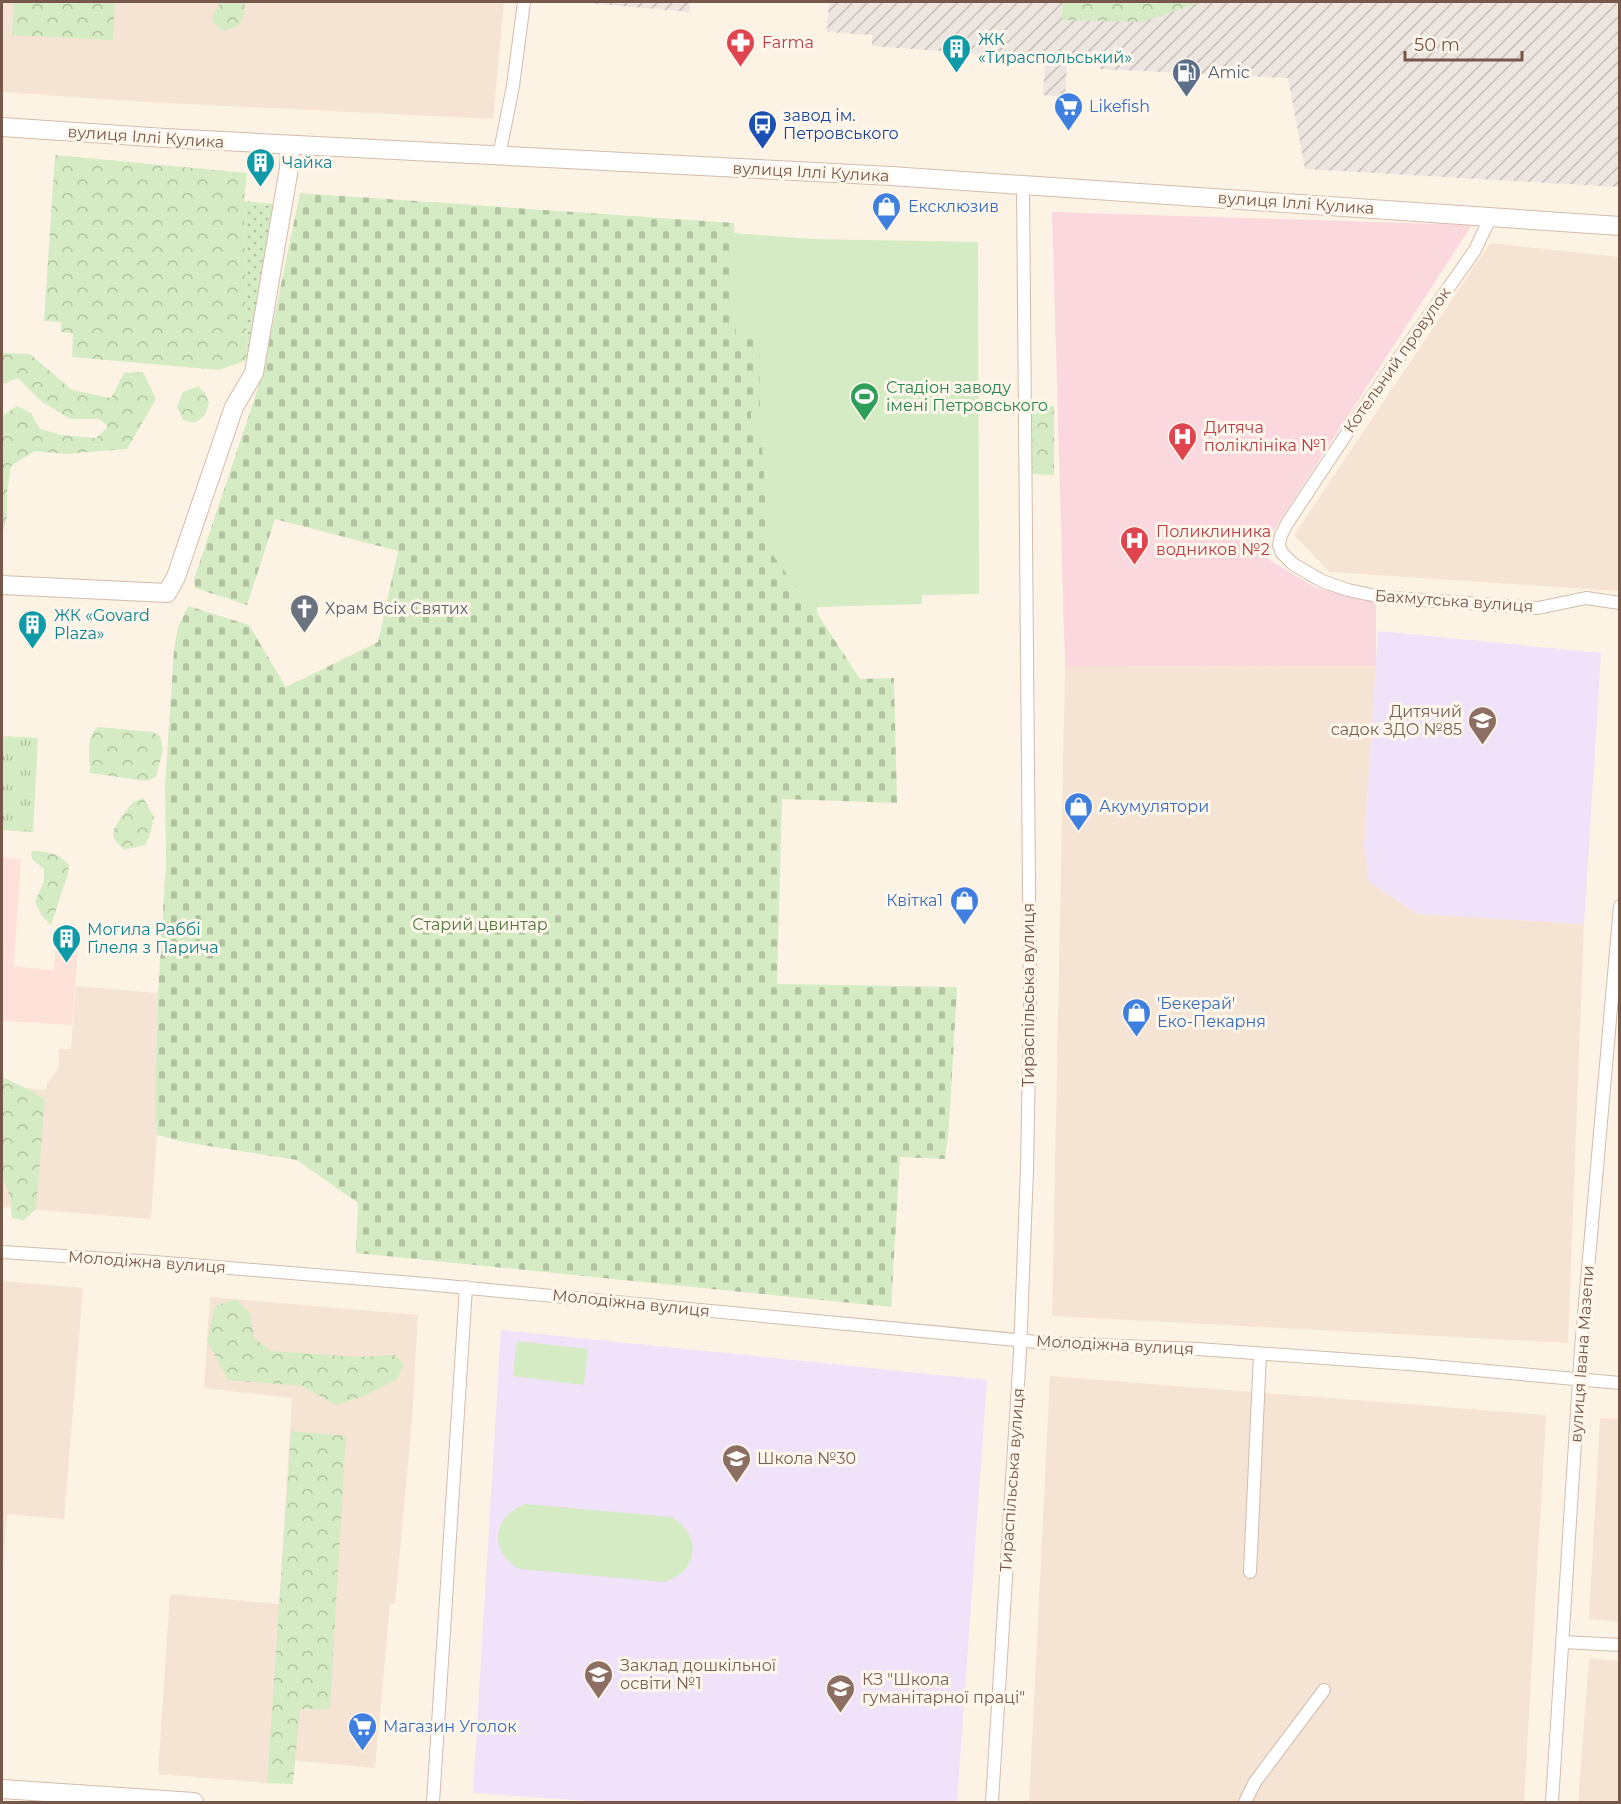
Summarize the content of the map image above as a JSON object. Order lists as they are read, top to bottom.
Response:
{
  "streets": {
    "street": [
      "вулиця Іллі Кулика",
      "Котельний провулок",
      "Бахмутська вулиця",
      "Тираспільська вулиця",
      "Молодіжна вулиця",
      "вулиця Івана Мазепи"
    ]
  },
  "crossings": [
    ["вулиця Іллі Кулика", "Котельний провулок"],
    ["вулиця Іллі Кулика", "Тираспільська вулиця"],
    ["Котельний провулок", "Бахмутська вулиця"],
    ["Тираспільська вулиця", "Молодіжна вулиця"],
    ["Молодіжна вулиця", "вулиця Івана Мазепи"]
  ],
  "parks": ["Старий цвинтар"],
  "places": {
    "pharmacy": ["Farma"],
    "building": [
      "ЖК «Тираспольський»",
      "Чайка",
      "ЖК «Govard Plaza»",
      "Могила Раббі Гілеля з Парича"
    ],
    "fuel station": ["Amic"],
    "supermarket": ["Likefish", "Магазин Уголок"],
    "bus stop": ["завод ім. Петровського"],
    "shop": [
      "Ексклюзив",
      "Акумулятори",
      "Квітка1",
      "'Бекерай' Еко-Пекарня"
    ],
    "sports": ["Стадіон заводу імені Петровського"],
    "hospital": ["Дитяча поліклініка №1", "Поликлиника водников №2"],
    "church": ["Храм Всіх Святих"],
    "school or university": [
      "Дитячий садок ЗДО №85",
      "Школа №30",
      "Заклад дошкільної освіти №1",
      "КЗ \"Школа гуманітарної праці\""
    ]
  },
  "scale_bar": "50 m"
}
